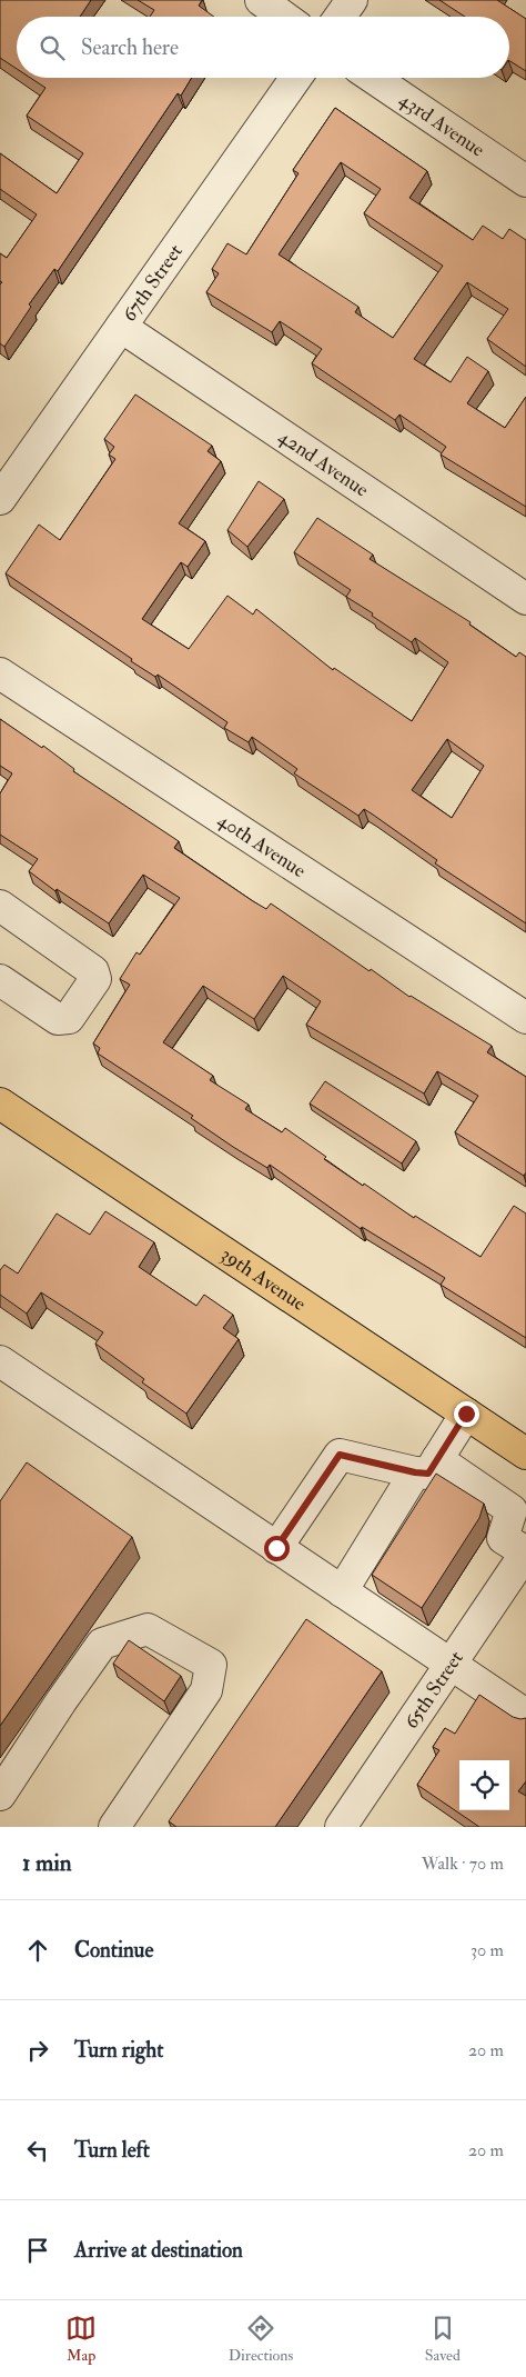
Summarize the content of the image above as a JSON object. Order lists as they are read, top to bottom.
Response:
{
  "streets": {
    "main road": ["39th Avenue"],
    "street": [
      "43rd Avenue",
      "67th Street",
      "42nd Avenue",
      "40th Avenue",
      "65th Street"
    ]
  },
  "crossings": [
    ["67th Street", "42nd Avenue"]
  ],
  "page": {
    "search": "Search here",
    "heading": ["1 min", "Walk · 70 m"],
    "list": [
      ["Continue", "30 m"],
      ["Turn right", "20 m"],
      ["Turn left", "20 m"],
      "Arrive at destination"
    ],
    "nav": ["Map", "Directions", "Saved"]
  }
}
